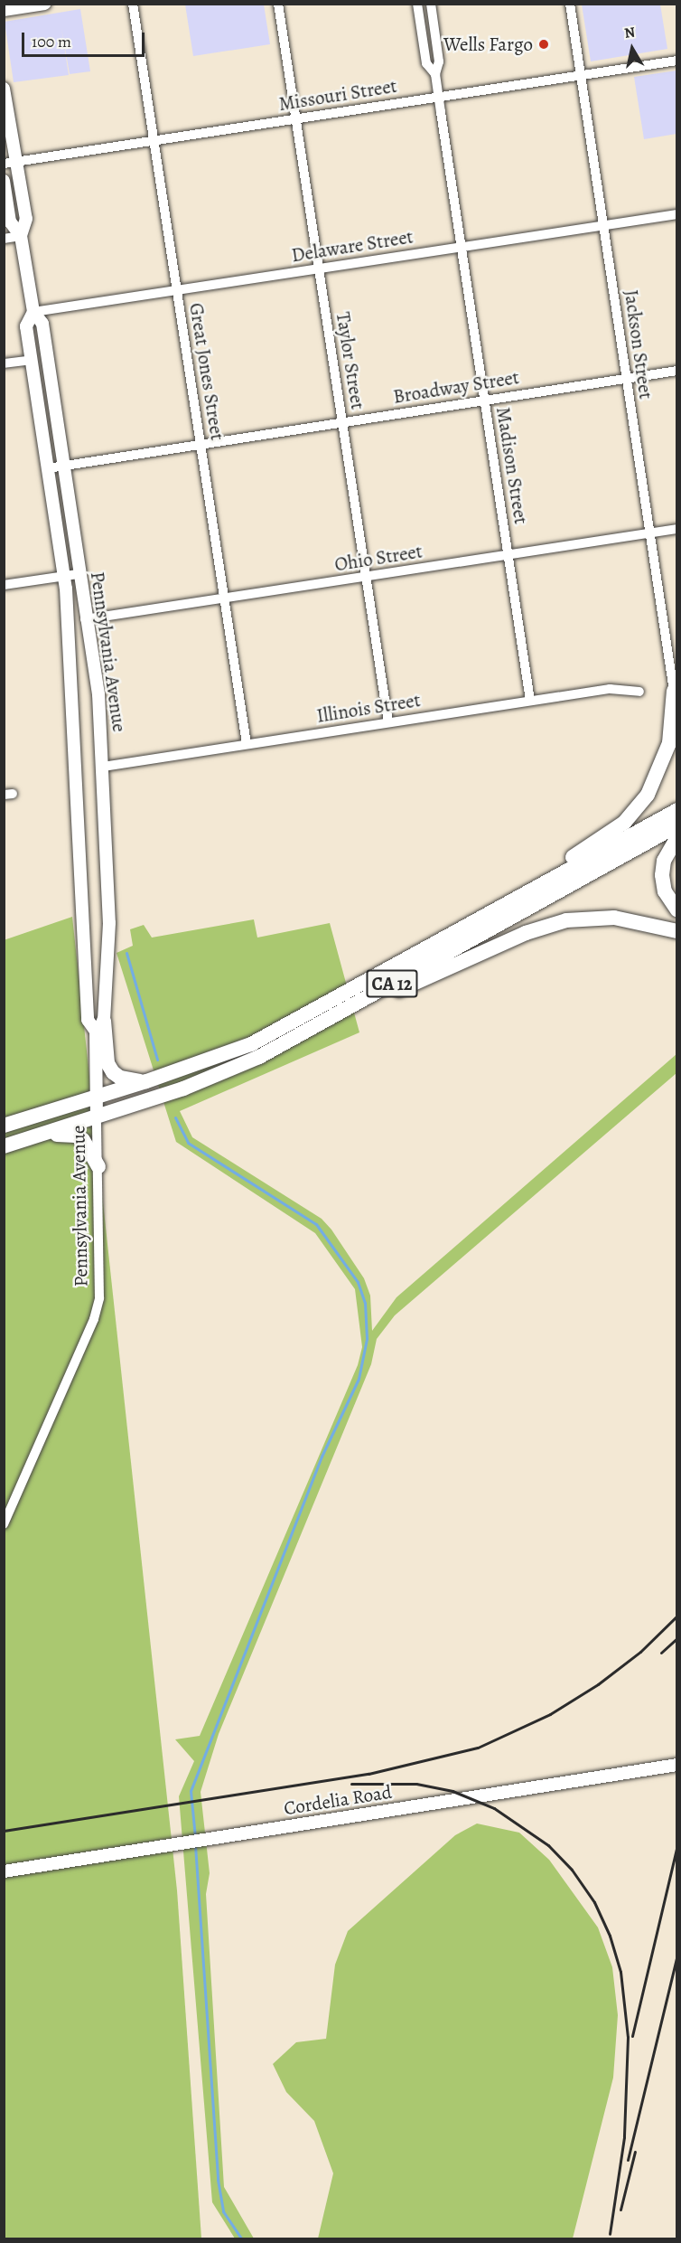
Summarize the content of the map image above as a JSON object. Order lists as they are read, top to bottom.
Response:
{
  "streets": {
    "highway": ["CA 12"],
    "main road": ["Pennsylvania Avenue", "Cordelia Road"],
    "street": [
      "Missouri Street",
      "Delaware Street",
      "Jackson Street",
      "Taylor Street",
      "Great Jones Street",
      "Broadway Street",
      "Madison Street",
      "Ohio Street",
      "Illinois Street"
    ]
  },
  "crossings": [
    ["Missouri Street", "Jackson Street"],
    ["Missouri Street", "Taylor Street"],
    ["Missouri Street", "Great Jones Street"],
    ["Missouri Street", "Madison Street"],
    ["Missouri Street", "Pennsylvania Avenue"],
    ["Delaware Street", "Jackson Street"],
    ["Delaware Street", "Taylor Street"],
    ["Delaware Street", "Great Jones Street"],
    ["Delaware Street", "Madison Street"],
    ["Delaware Street", "Pennsylvania Avenue"],
    ["Jackson Street", "Broadway Street"],
    ["Jackson Street", "Ohio Street"],
    ["Taylor Street", "Broadway Street"],
    ["Taylor Street", "Ohio Street"],
    ["Taylor Street", "Illinois Street"],
    ["Great Jones Street", "Broadway Street"],
    ["Great Jones Street", "Ohio Street"],
    ["Great Jones Street", "Illinois Street"],
    ["Broadway Street", "Madison Street"],
    ["Broadway Street", "Pennsylvania Avenue"],
    ["Madison Street", "Ohio Street"],
    ["Madison Street", "Illinois Street"],
    ["Ohio Street", "Pennsylvania Avenue"],
    ["Pennsylvania Avenue", "Illinois Street"],
    ["Pennsylvania Avenue", "CA 12"]
  ],
  "places": ["Wells Fargo"],
  "scale_bar": "100 m",
  "north": "top"
}
